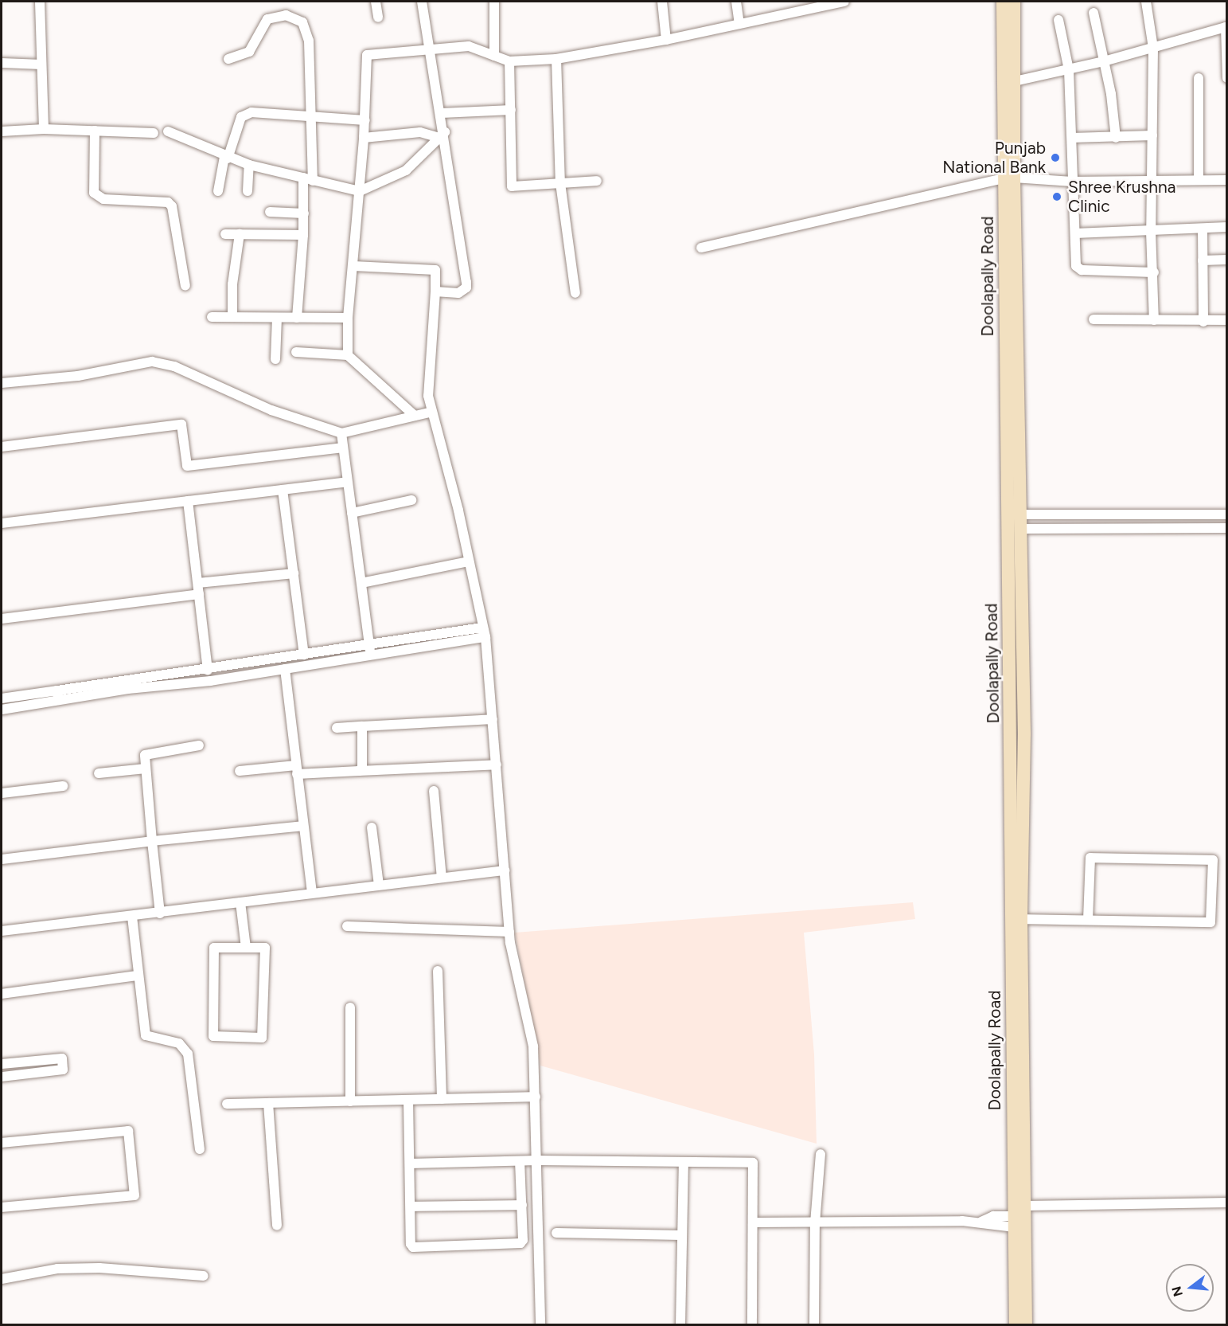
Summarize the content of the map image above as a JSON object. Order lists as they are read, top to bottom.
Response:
{
  "streets": {
    "main road": ["Doolapally Road"]
  },
  "places": ["Punjab National Bank", "Shree Krushna Clinic"],
  "north": "left"
}
